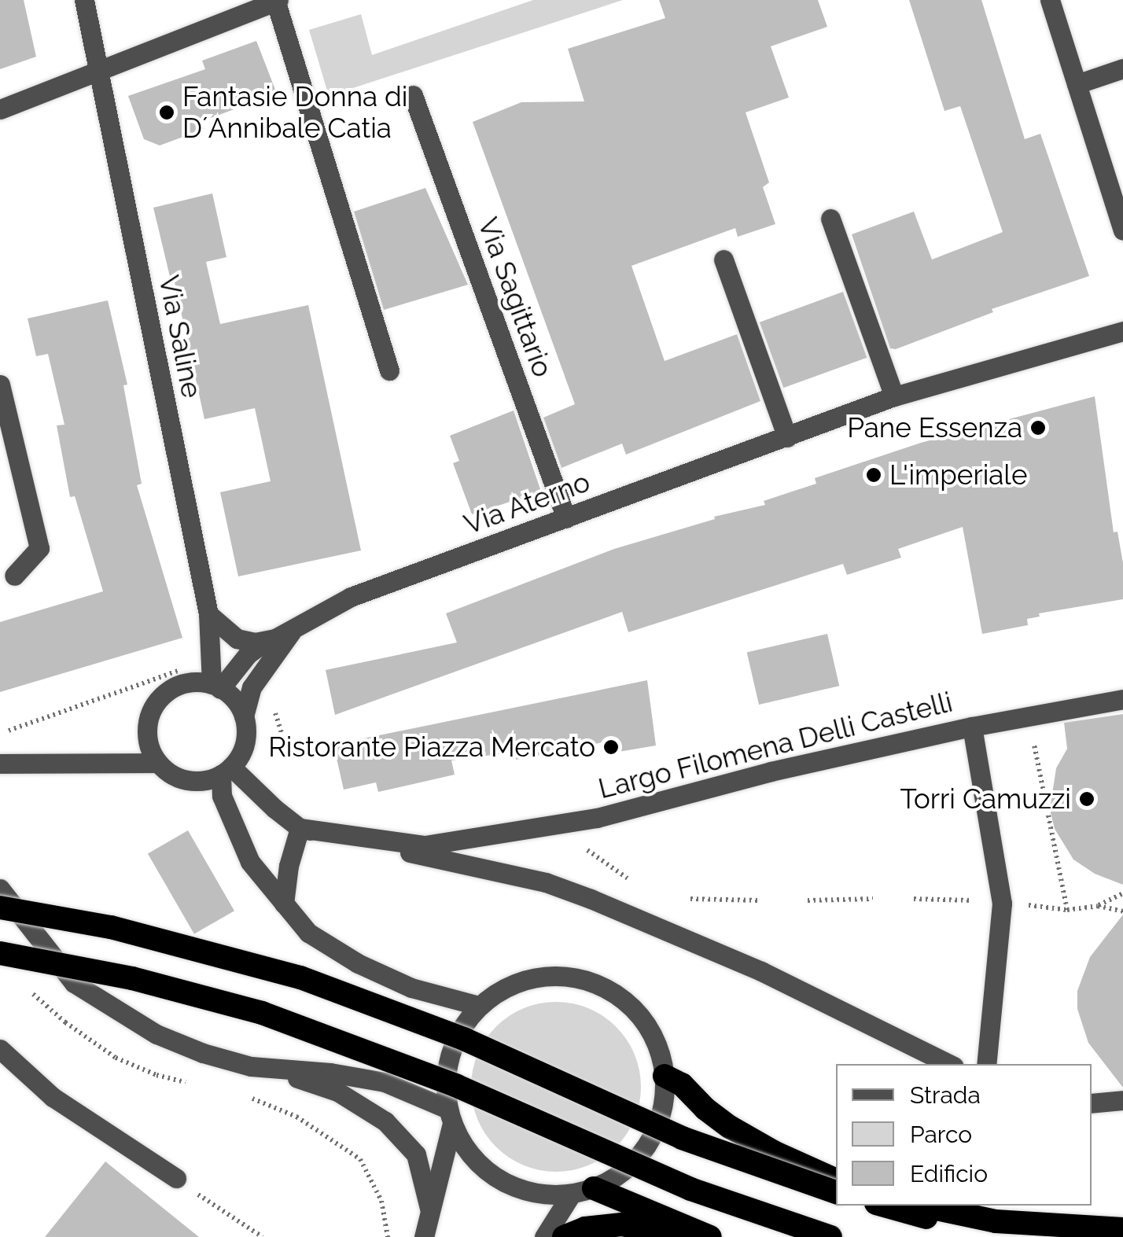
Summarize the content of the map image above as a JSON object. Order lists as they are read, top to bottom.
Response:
{
  "streets": {
    "street": [
      "Via Sagittario",
      "Via Saline",
      "Via Aterno",
      "Largo Filomena Delli Castelli"
    ]
  },
  "crossings": [
    ["Via Sagittario", "Via Aterno"],
    ["Via Saline", "Via Aterno"]
  ],
  "places": [
    "Fantasie Donna di D´Annibale Catia",
    "Pane Essenza",
    "L'imperiale",
    "Ristorante Piazza Mercato",
    "Torri Camuzzi"
  ],
  "legend": ["Strada", "Parco", "Edificio"]
}
